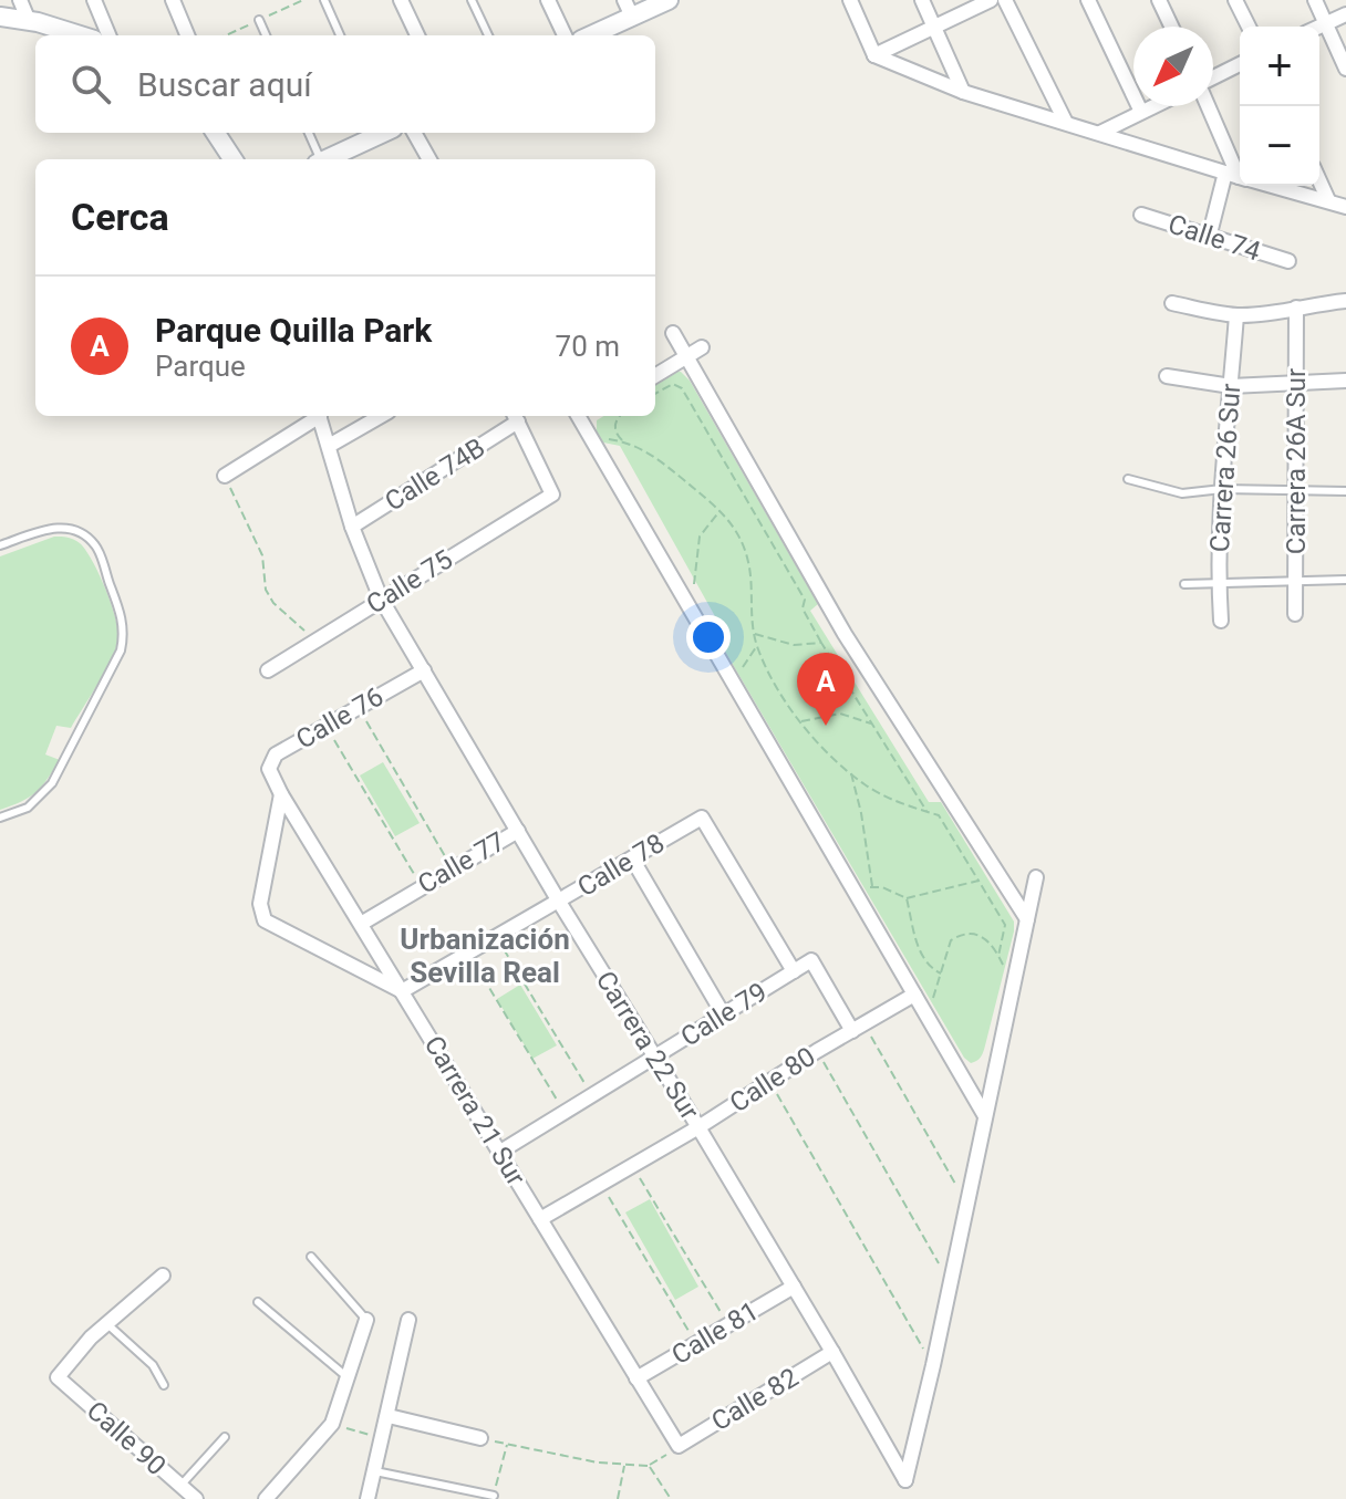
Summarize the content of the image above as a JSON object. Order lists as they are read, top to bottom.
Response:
{
  "streets": {
    "street": [
      "Calle 74",
      "Carrera 26A Sur",
      "Carrera 26 Sur",
      "Calle 74B",
      "Calle 75",
      "Calle 76",
      "Calle 77",
      "Calle 78",
      "Calle 79",
      "Carrera 22 Sur",
      "Calle 80",
      "Carrera 21 Sur",
      "Calle 81",
      "Calle 82",
      "Calle 90"
    ]
  },
  "crossings": [
    ["Calle 74B", "Calle 75"],
    ["Calle 74B", "Carrera 22 Sur"],
    ["Calle 75", "Carrera 22 Sur"],
    ["Calle 76", "Carrera 22 Sur"],
    ["Calle 76", "Carrera 21 Sur"],
    ["Calle 77", "Carrera 22 Sur"],
    ["Calle 77", "Carrera 21 Sur"],
    ["Calle 78", "Calle 79"],
    ["Calle 78", "Carrera 22 Sur"],
    ["Calle 78", "Carrera 21 Sur"],
    ["Calle 79", "Carrera 22 Sur"],
    ["Calle 79", "Calle 80"],
    ["Calle 79", "Carrera 21 Sur"],
    ["Carrera 22 Sur", "Calle 80"],
    ["Carrera 22 Sur", "Calle 81"],
    ["Carrera 22 Sur", "Calle 82"],
    ["Calle 80", "Carrera 21 Sur"],
    ["Carrera 21 Sur", "Calle 81"],
    ["Carrera 21 Sur", "Calle 82"]
  ],
  "districts": ["Urbanización Sevilla Real"],
  "north": "bottom left",
  "page": {
    "map_buttons": ["+", "−"],
    "search": "Buscar aquí",
    "heading": "Cerca",
    "list": [
      {
        "mark": "A",
        "name": "Parque Quilla Park",
        "note": "Parque",
        "value": "70 m"
      }
    ],
    "pins": "A"
  }
}
